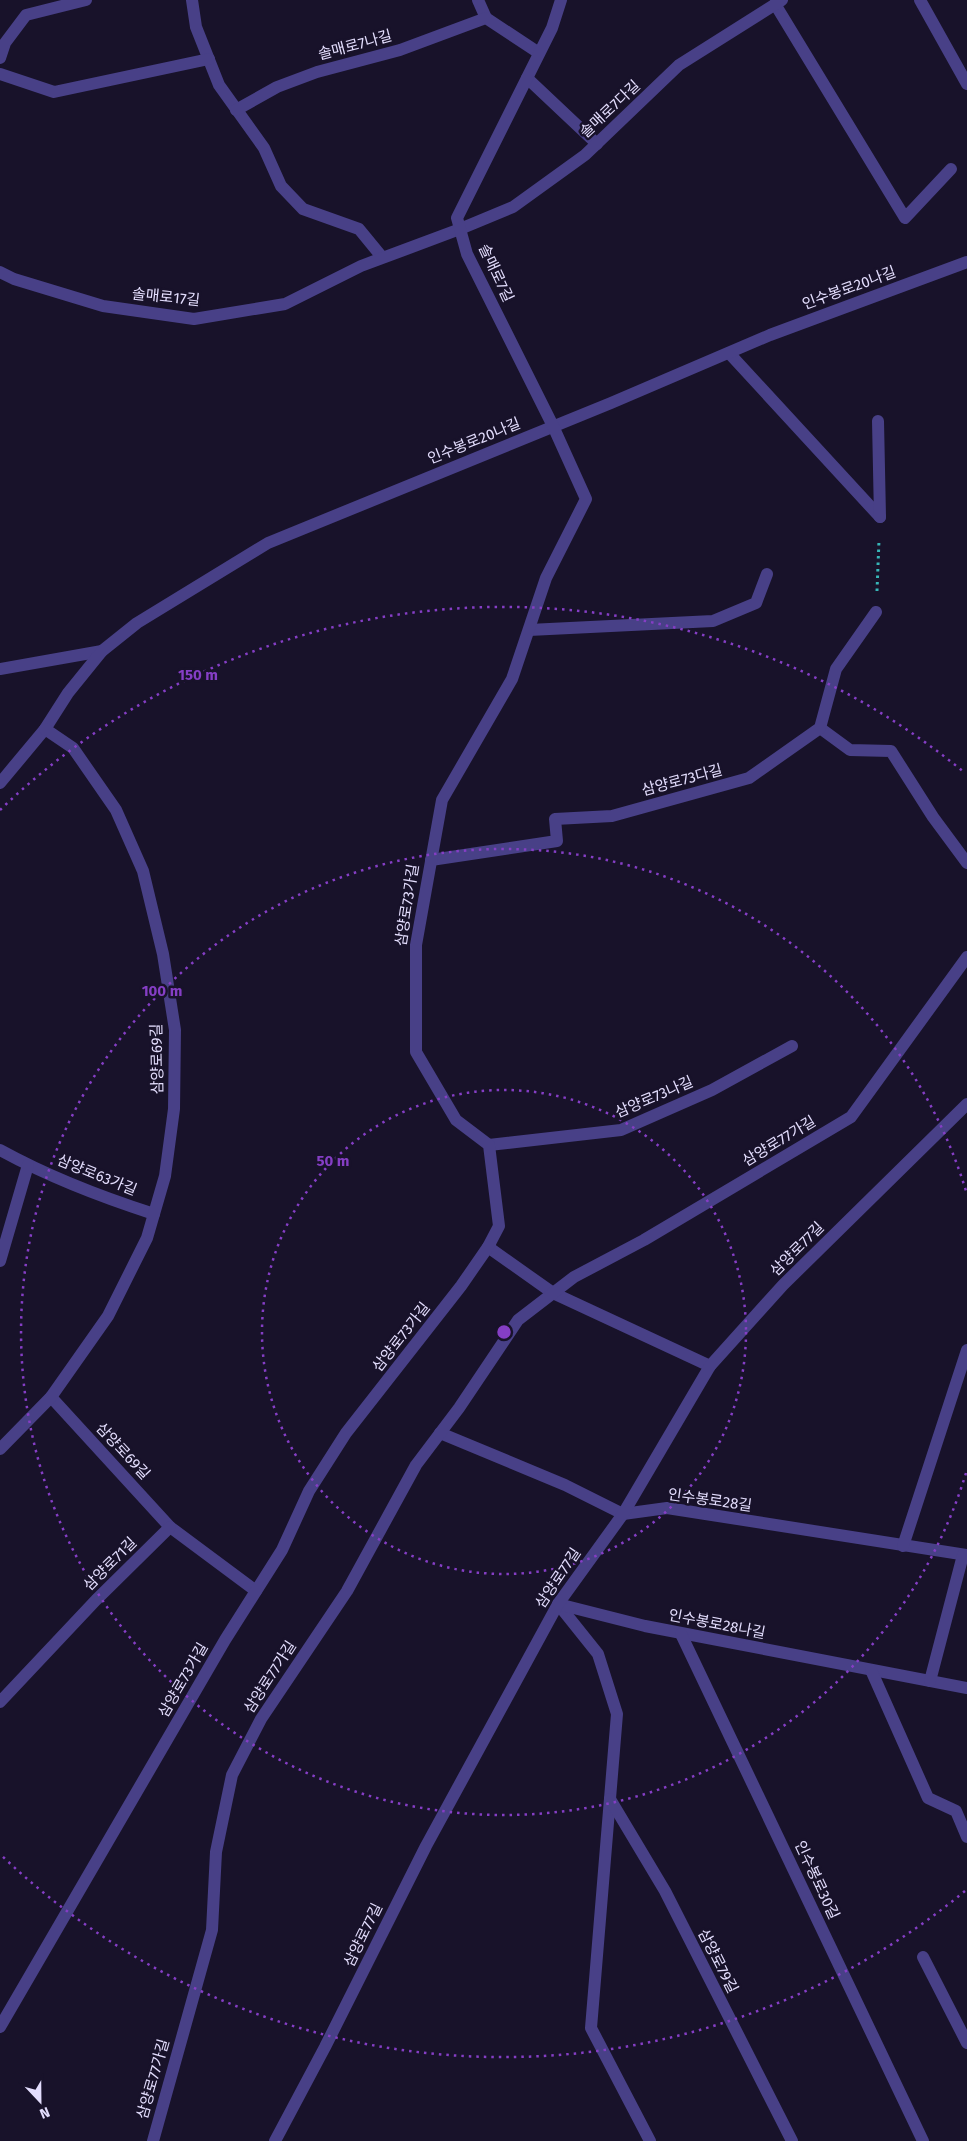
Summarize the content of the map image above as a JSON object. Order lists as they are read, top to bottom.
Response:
{
  "streets": {
    "street": [
      "솔매로7나길",
      "솔매로7다길",
      "솔매로7길",
      "인수봉로20나길",
      "솔매로17길",
      "삼양로73다길",
      "삼양로73가길",
      "삼양로69길",
      "삼양로73나길",
      "삼양로77가길",
      "삼양로63가길",
      "삼양로77길",
      "인수봉로28길",
      "삼양로71길",
      "인수봉로28나길",
      "인수봉로30길",
      "삼양로79길"
    ]
  },
  "crossings": [
    ["솔매로7다길", "솔매로7길"],
    ["솔매로7다길", "솔매로17길"],
    ["솔매로7길", "인수봉로20나길"],
    ["솔매로7길", "솔매로17길"],
    ["솔매로7길", "삼양로73가길"],
    ["인수봉로20나길", "삼양로73가길"],
    ["인수봉로20나길", "삼양로69길"],
    ["삼양로73다길", "삼양로73가길"],
    ["삼양로73가길", "삼양로73나길"],
    ["삼양로69길", "삼양로63가길"],
    ["삼양로69길", "삼양로71길"],
    ["삼양로77길", "인수봉로28길"],
    ["삼양로77길", "인수봉로28나길"],
    ["인수봉로28길", "인수봉로28나길"],
    ["인수봉로28나길", "인수봉로30길"]
  ],
  "north": "bottom",
  "rings": ["150 m", "100 m", "50 m"]
}
